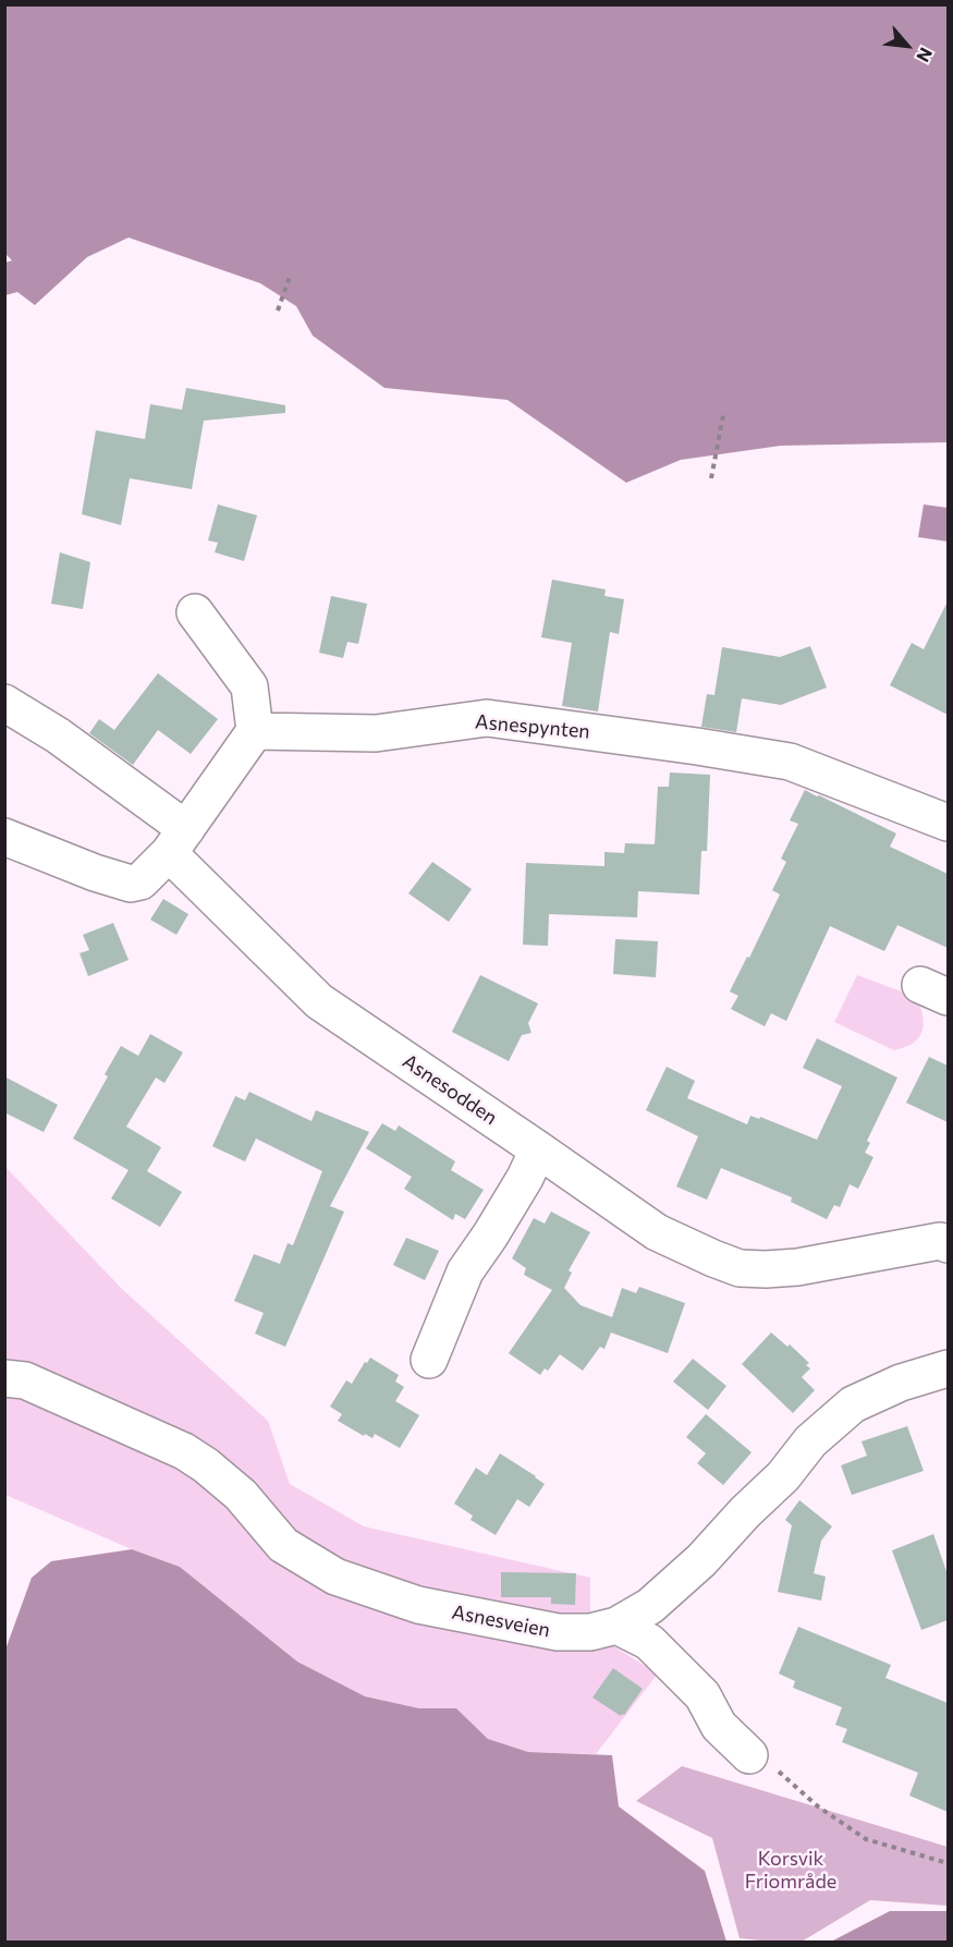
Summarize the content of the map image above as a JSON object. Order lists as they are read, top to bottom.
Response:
{
  "streets": {
    "street": ["Asnespynten", "Asnesodden", "Asnesveien"]
  },
  "parks": ["Korsvik Friområde"],
  "north": "bottom right"
}
